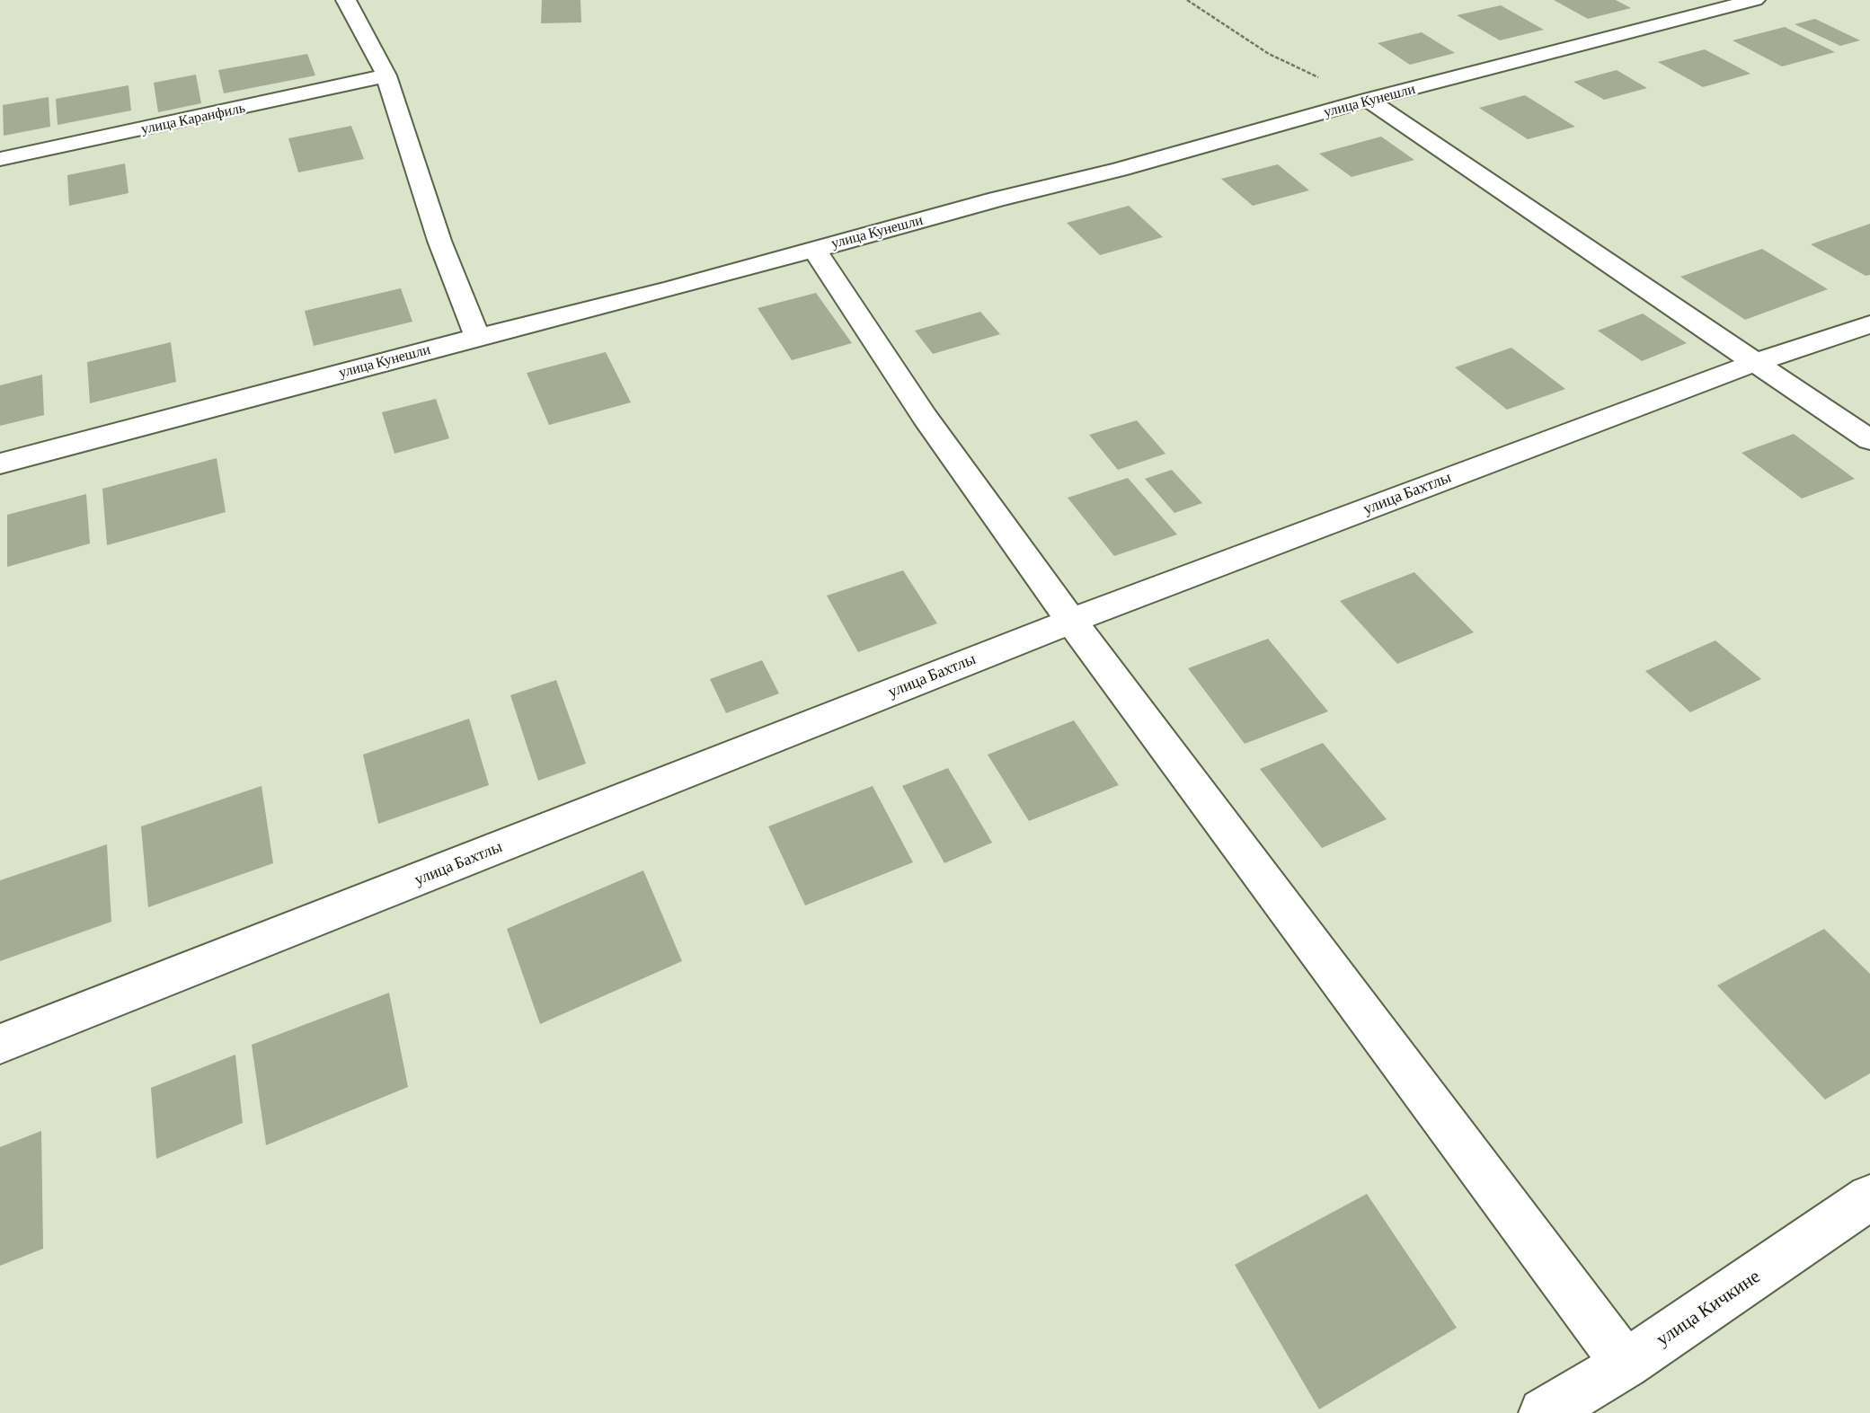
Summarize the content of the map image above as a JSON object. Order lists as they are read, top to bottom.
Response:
{
  "streets": {
    "street": [
      "улица Кунешли",
      "улица Каранфиль",
      "улица Бахтлы",
      "улица Кичкине"
    ]
  }
}
